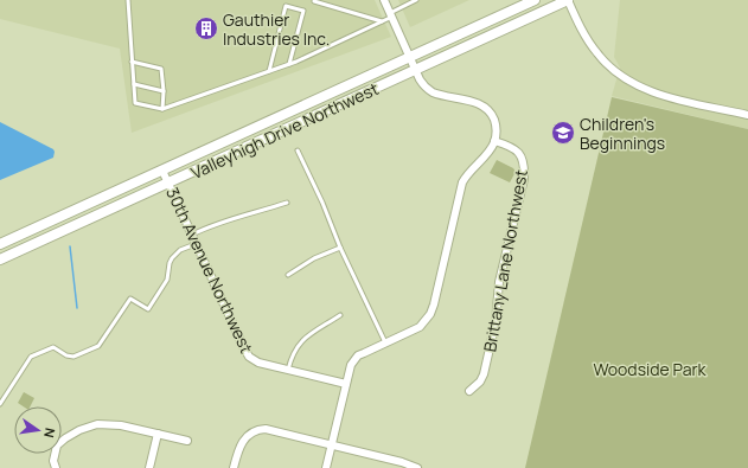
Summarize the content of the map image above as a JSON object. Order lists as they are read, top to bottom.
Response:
{
  "streets": {
    "main road": ["Valleyhigh Drive Northwest"],
    "street": ["Brittany Lane Northwest", "30th Avenue Northwest"]
  },
  "crossings": [
    ["Valleyhigh Drive Northwest", "30th Avenue Northwest"]
  ],
  "parks": ["Woodside Park"],
  "places": {
    "building": ["Gauthier Industries Inc."],
    "school or university": ["Children's Beginnings"]
  },
  "north": "right"
}
